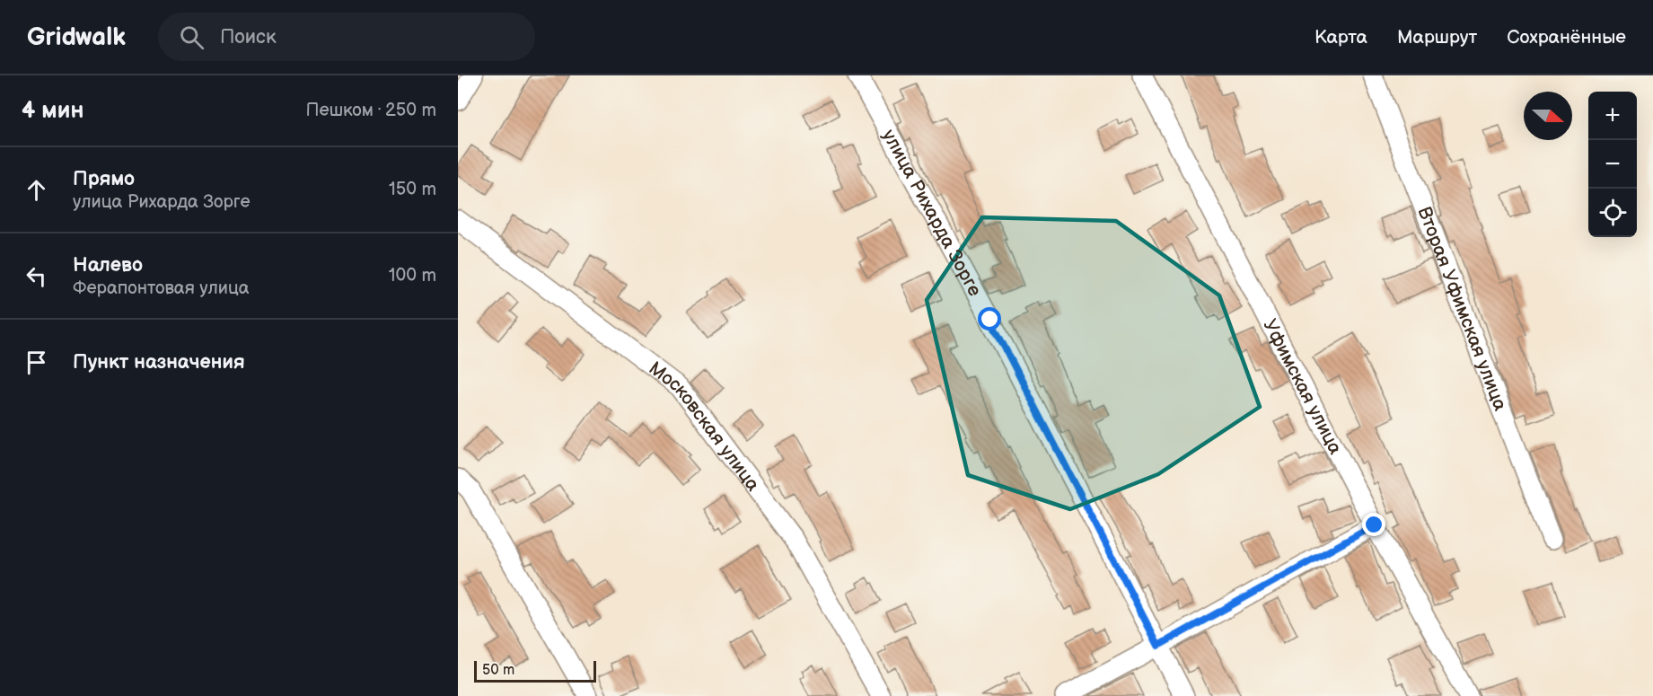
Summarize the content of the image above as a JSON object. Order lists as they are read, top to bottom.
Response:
{
  "streets": {
    "street": [
      "улица Рихарда Зорге",
      "Вторая Уфимская улица",
      "Уфимская улица",
      "Московская улица"
    ]
  },
  "scale_bar": "50 m",
  "north": "right",
  "page": {
    "header": "Gridwalk",
    "search": "Поиск",
    "nav": ["Карта", "Маршрут", "Сохранённые"],
    "heading": ["4 мин", "Пешком · 250 m"],
    "map_buttons": ["+", "−"],
    "list": [
      ["Прямо", "улица Рихарда Зорге", "150 m"],
      ["Налево", "Ферапонтовая улица", "100 m"],
      "Пункт назначения"
    ],
    "scale": "50 m"
  }
}
